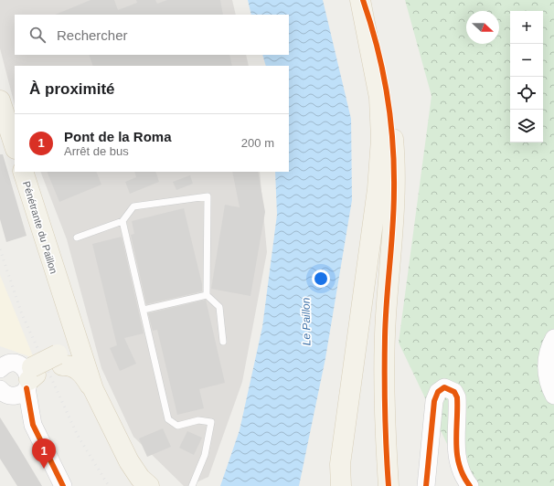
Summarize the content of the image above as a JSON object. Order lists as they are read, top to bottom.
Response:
{
  "streets": {
    "main road": ["Pénétrante du Paillon"]
  },
  "water": ["Le Paillon"],
  "north": "right",
  "page": {
    "map_buttons": ["+", "−"],
    "search": "Rechercher",
    "heading": "À proximité",
    "list": [
      {
        "mark": "1",
        "name": "Pont de la Roma",
        "note": "Arrêt de bus",
        "value": "200 m"
      }
    ],
    "pins": "1"
  }
}
